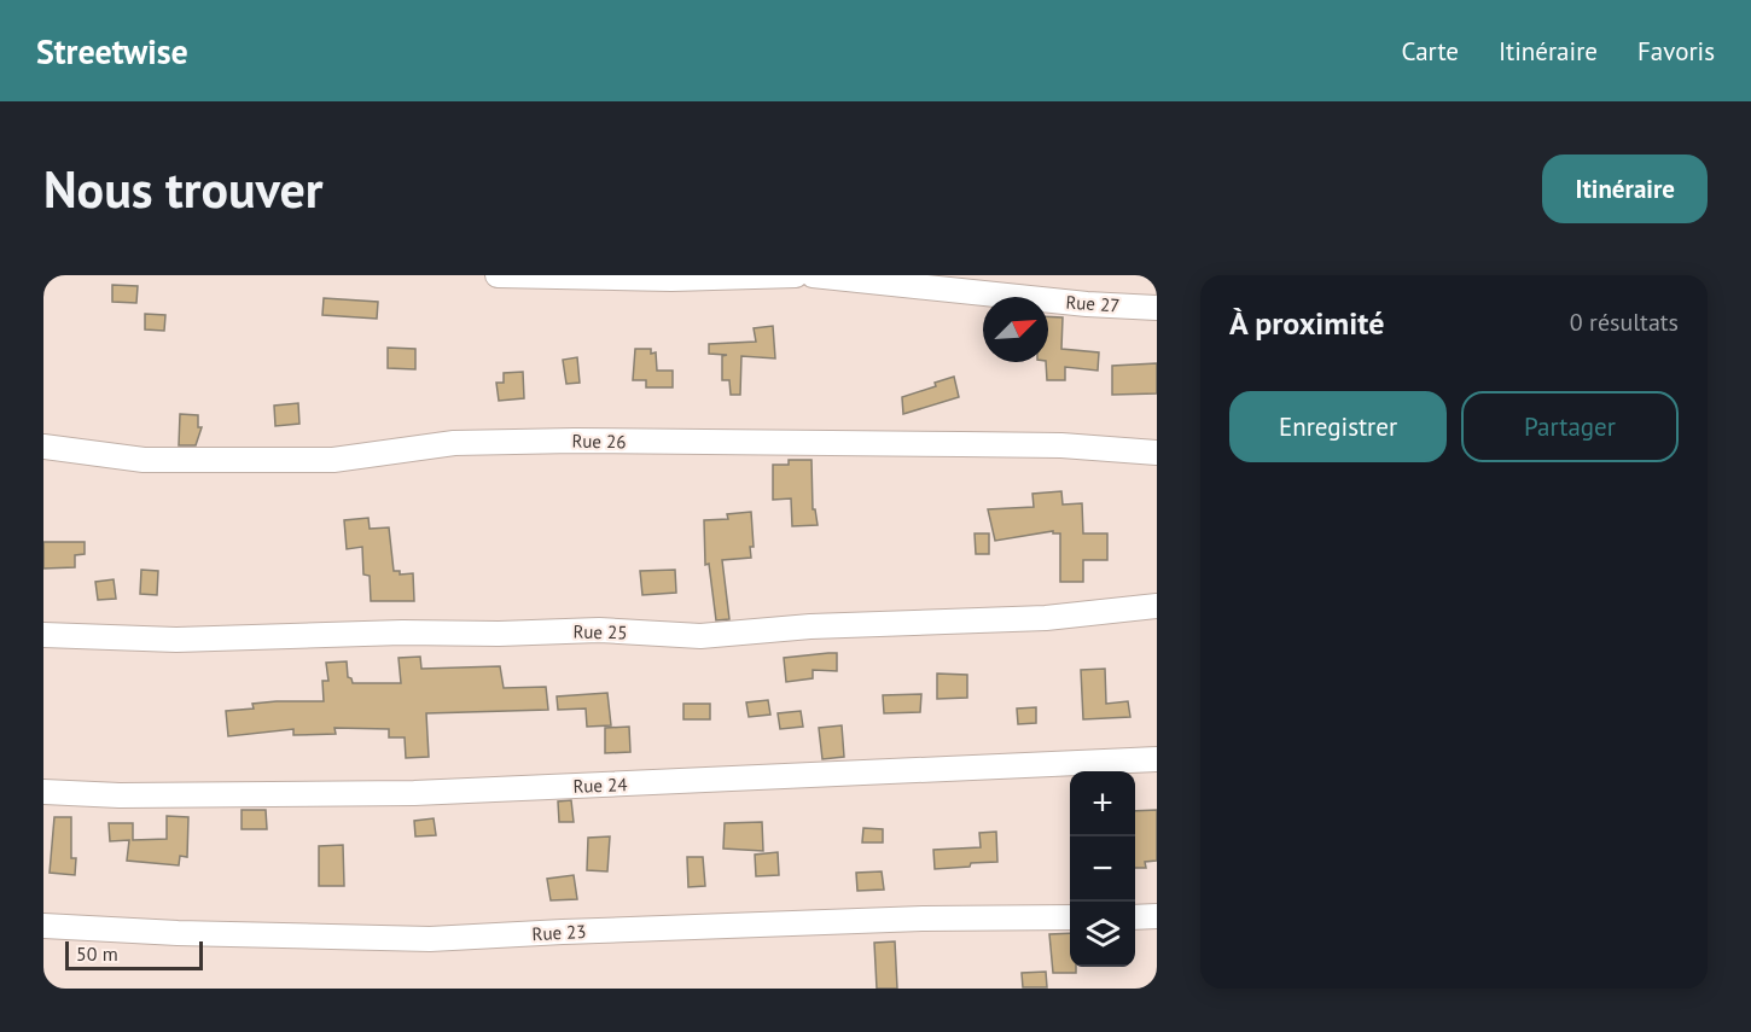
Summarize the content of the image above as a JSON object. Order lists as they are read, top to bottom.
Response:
{
  "streets": {
    "street": [
      "Rue 27",
      "Rue 26",
      "Rue 25",
      "Rue 24",
      "Rue 23"
    ]
  },
  "scale_bar": "50 m",
  "north": "top right",
  "page": {
    "header": "Streetwise",
    "nav": ["Carte", "Itinéraire", "Favoris"],
    "buttons": [
      "Itinéraire",
      ["Enregistrer", "Partager"]
    ],
    "title": "Nous trouver",
    "heading": ["À proximité", "0 résultats"],
    "map_buttons": ["+", "−"],
    "scale": "50 m"
  }
}
